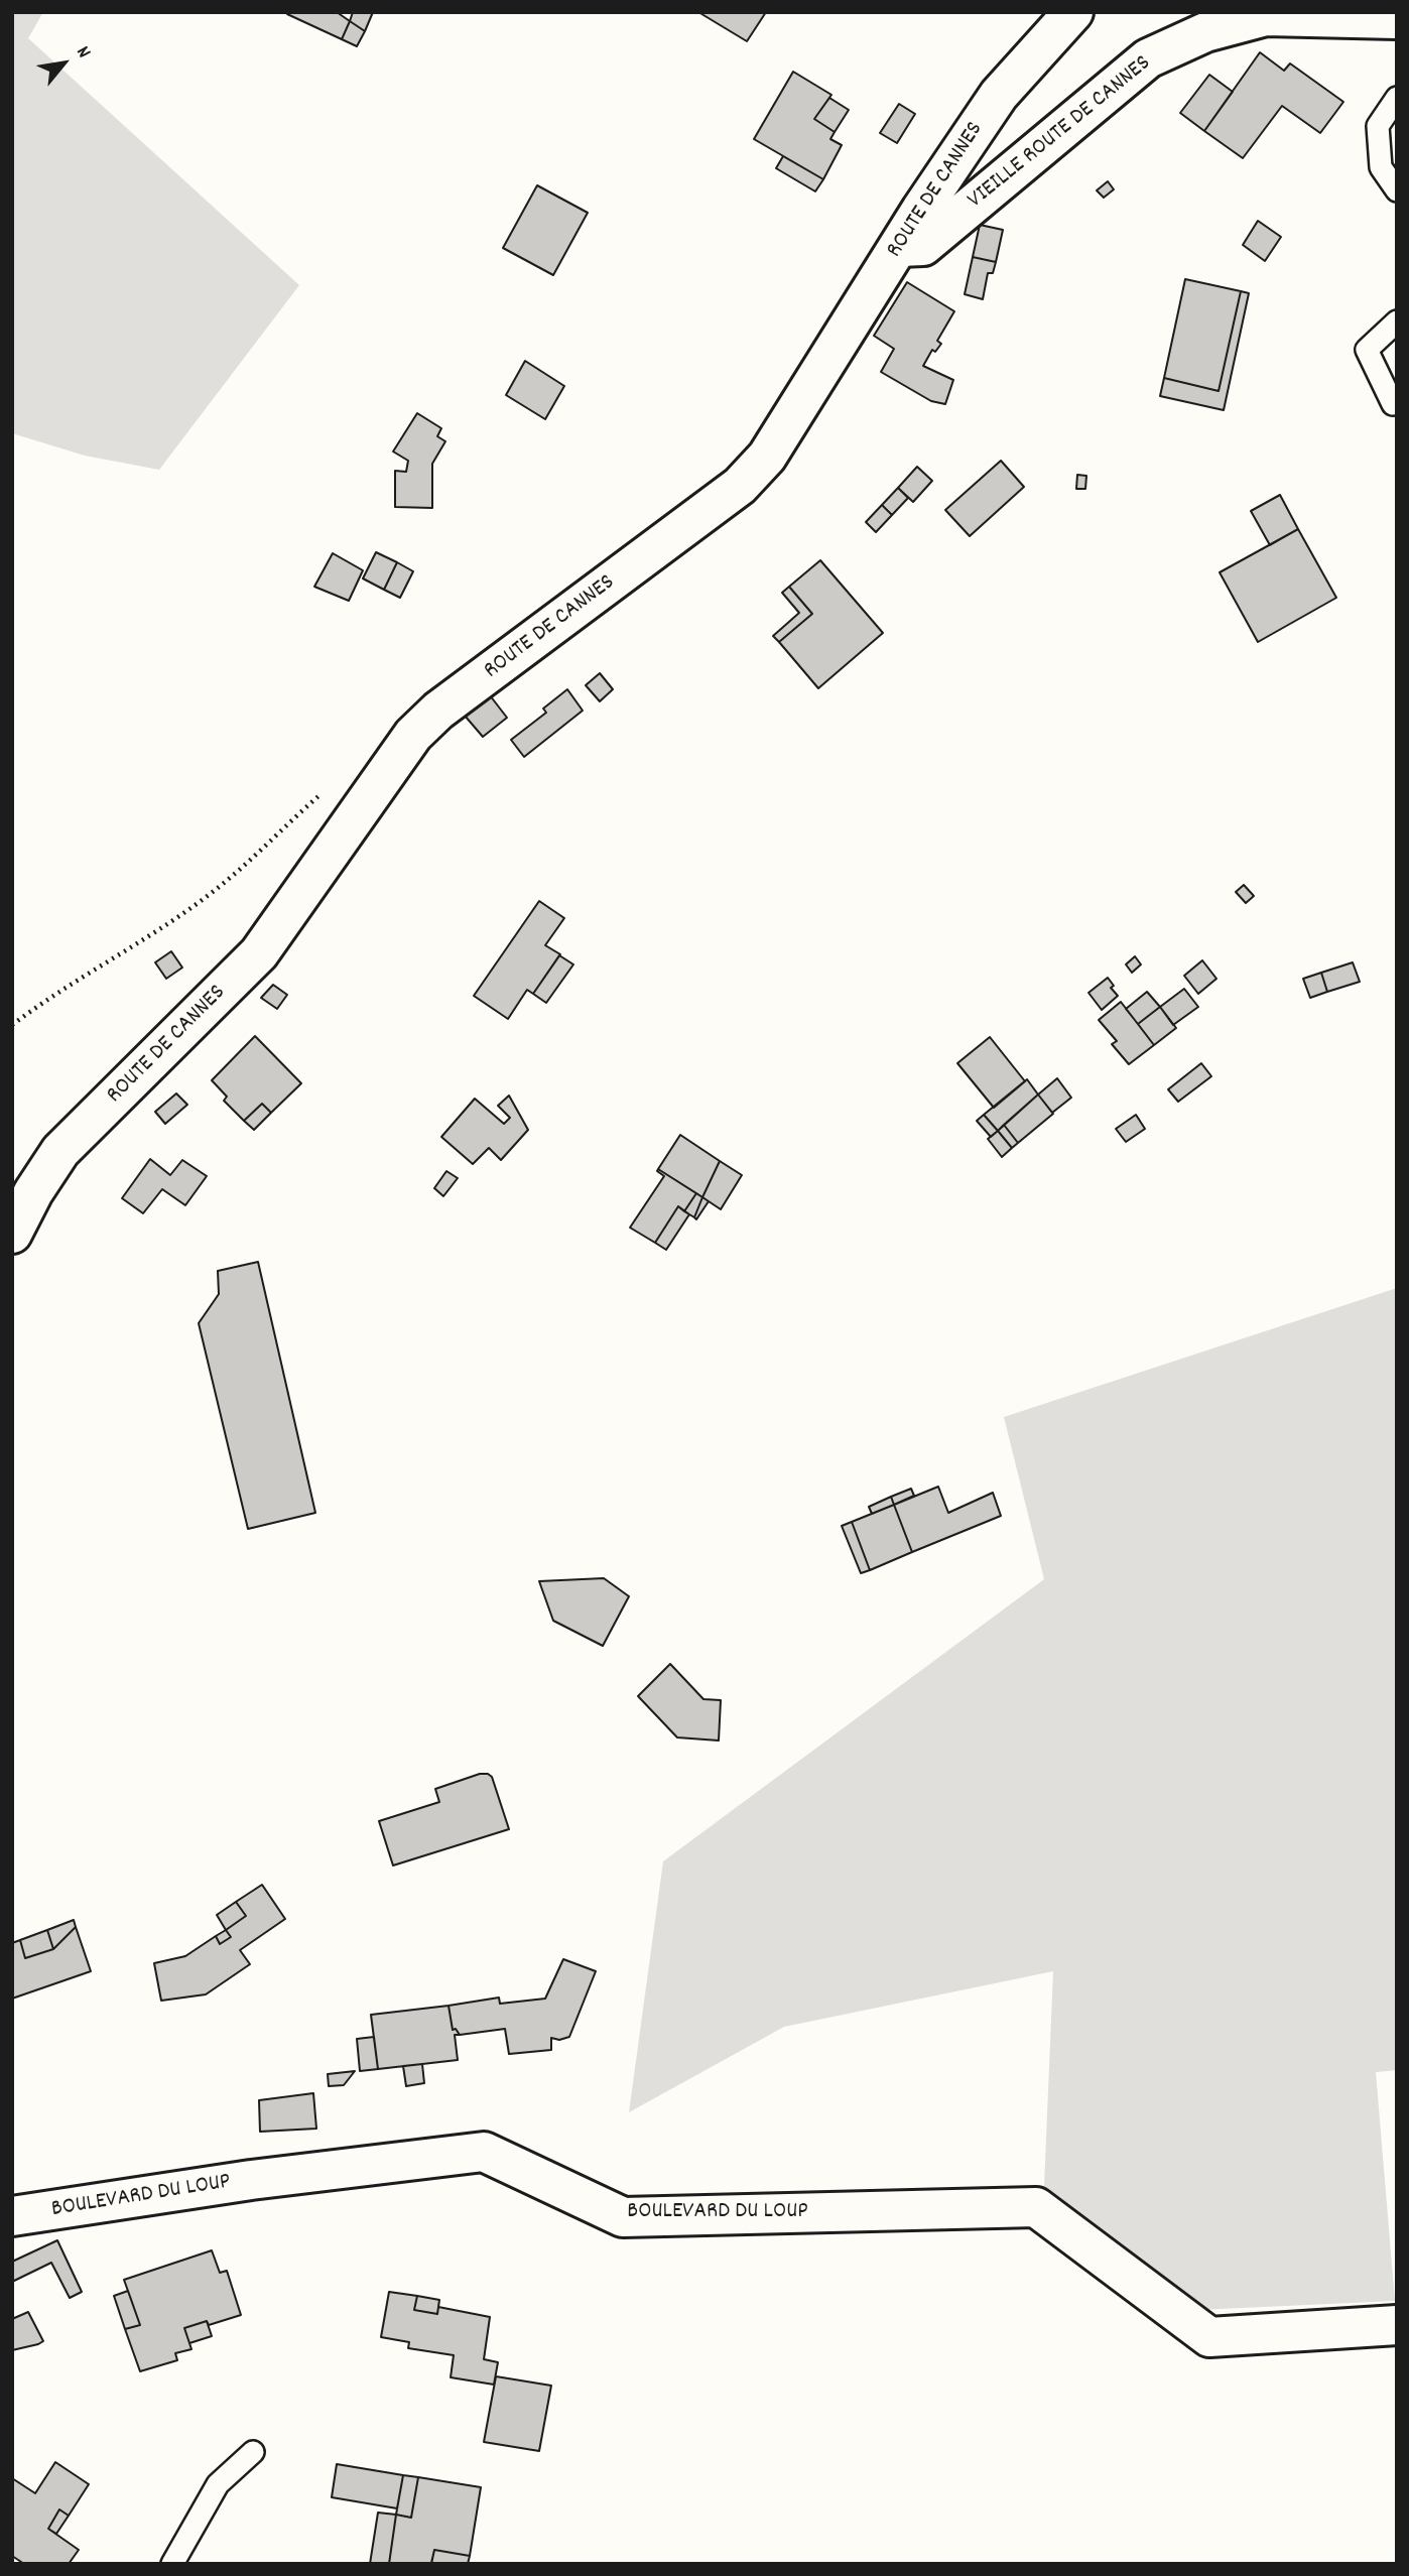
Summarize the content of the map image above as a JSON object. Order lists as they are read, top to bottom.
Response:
{
  "streets": {
    "street": ["VIEILLE ROUTE DE CANNES", "ROUTE DE CANNES", "BOULEVARD DU LOUP"]
  },
  "crossings": [
    ["VIEILLE ROUTE DE CANNES", "ROUTE DE CANNES"]
  ],
  "north": "top right"
}
